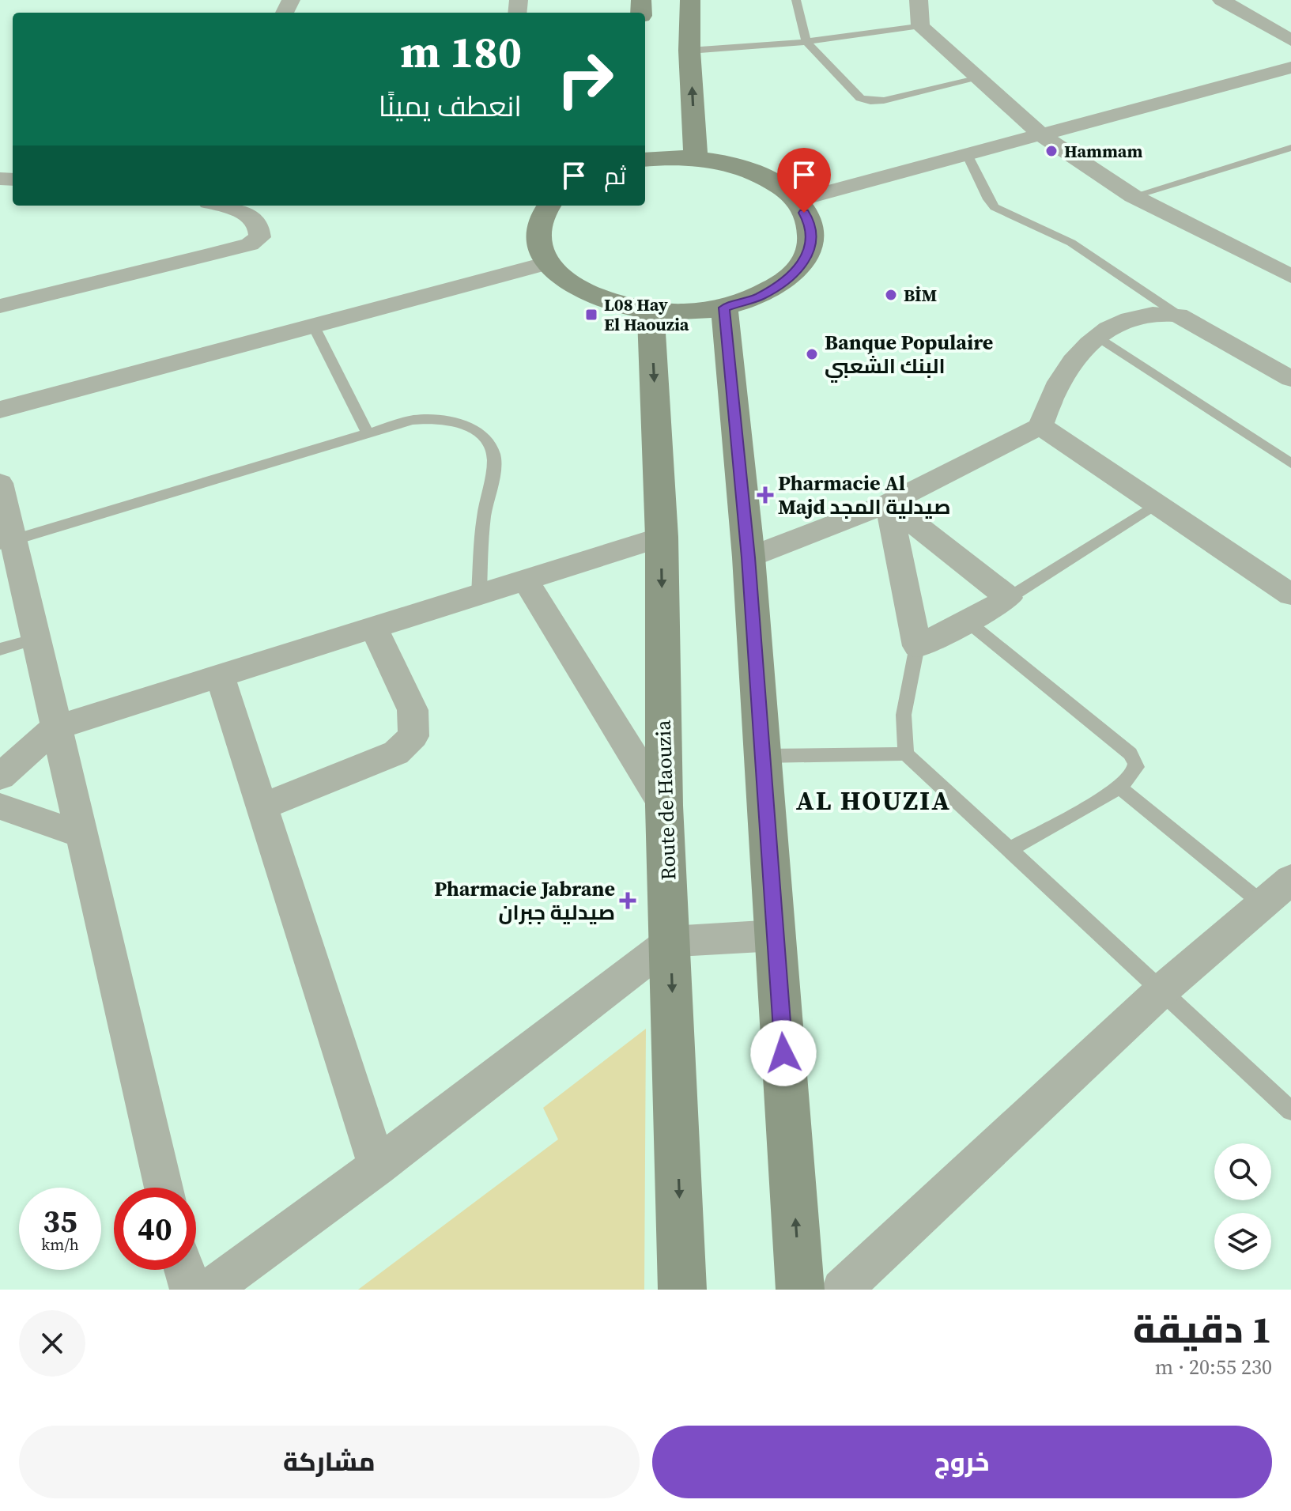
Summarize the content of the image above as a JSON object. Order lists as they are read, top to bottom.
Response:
{
  "streets": {
    "street": ["Route de Haouzia"]
  },
  "districts": ["AL HOUZIA"],
  "places": {
    "other": ["Hammam", "BİM", "Banque Populaire البنك الشعبي"],
    "transit": ["L08 Hay El Haouzia"],
    "health": ["Pharmacie Al Majd صيدلية المجد", "Pharmacie Jabrane صيدلية جبران"]
  },
  "page": {
    "turn": ["180 m", "انعطف يمينًا"],
    "then": "ثم",
    "speed": "35 km/h",
    "limit": "40",
    "heading": ["1 دقيقة", "230 m · 20:55"],
    "buttons": ["خروج", "مشاركة"]
  }
}
